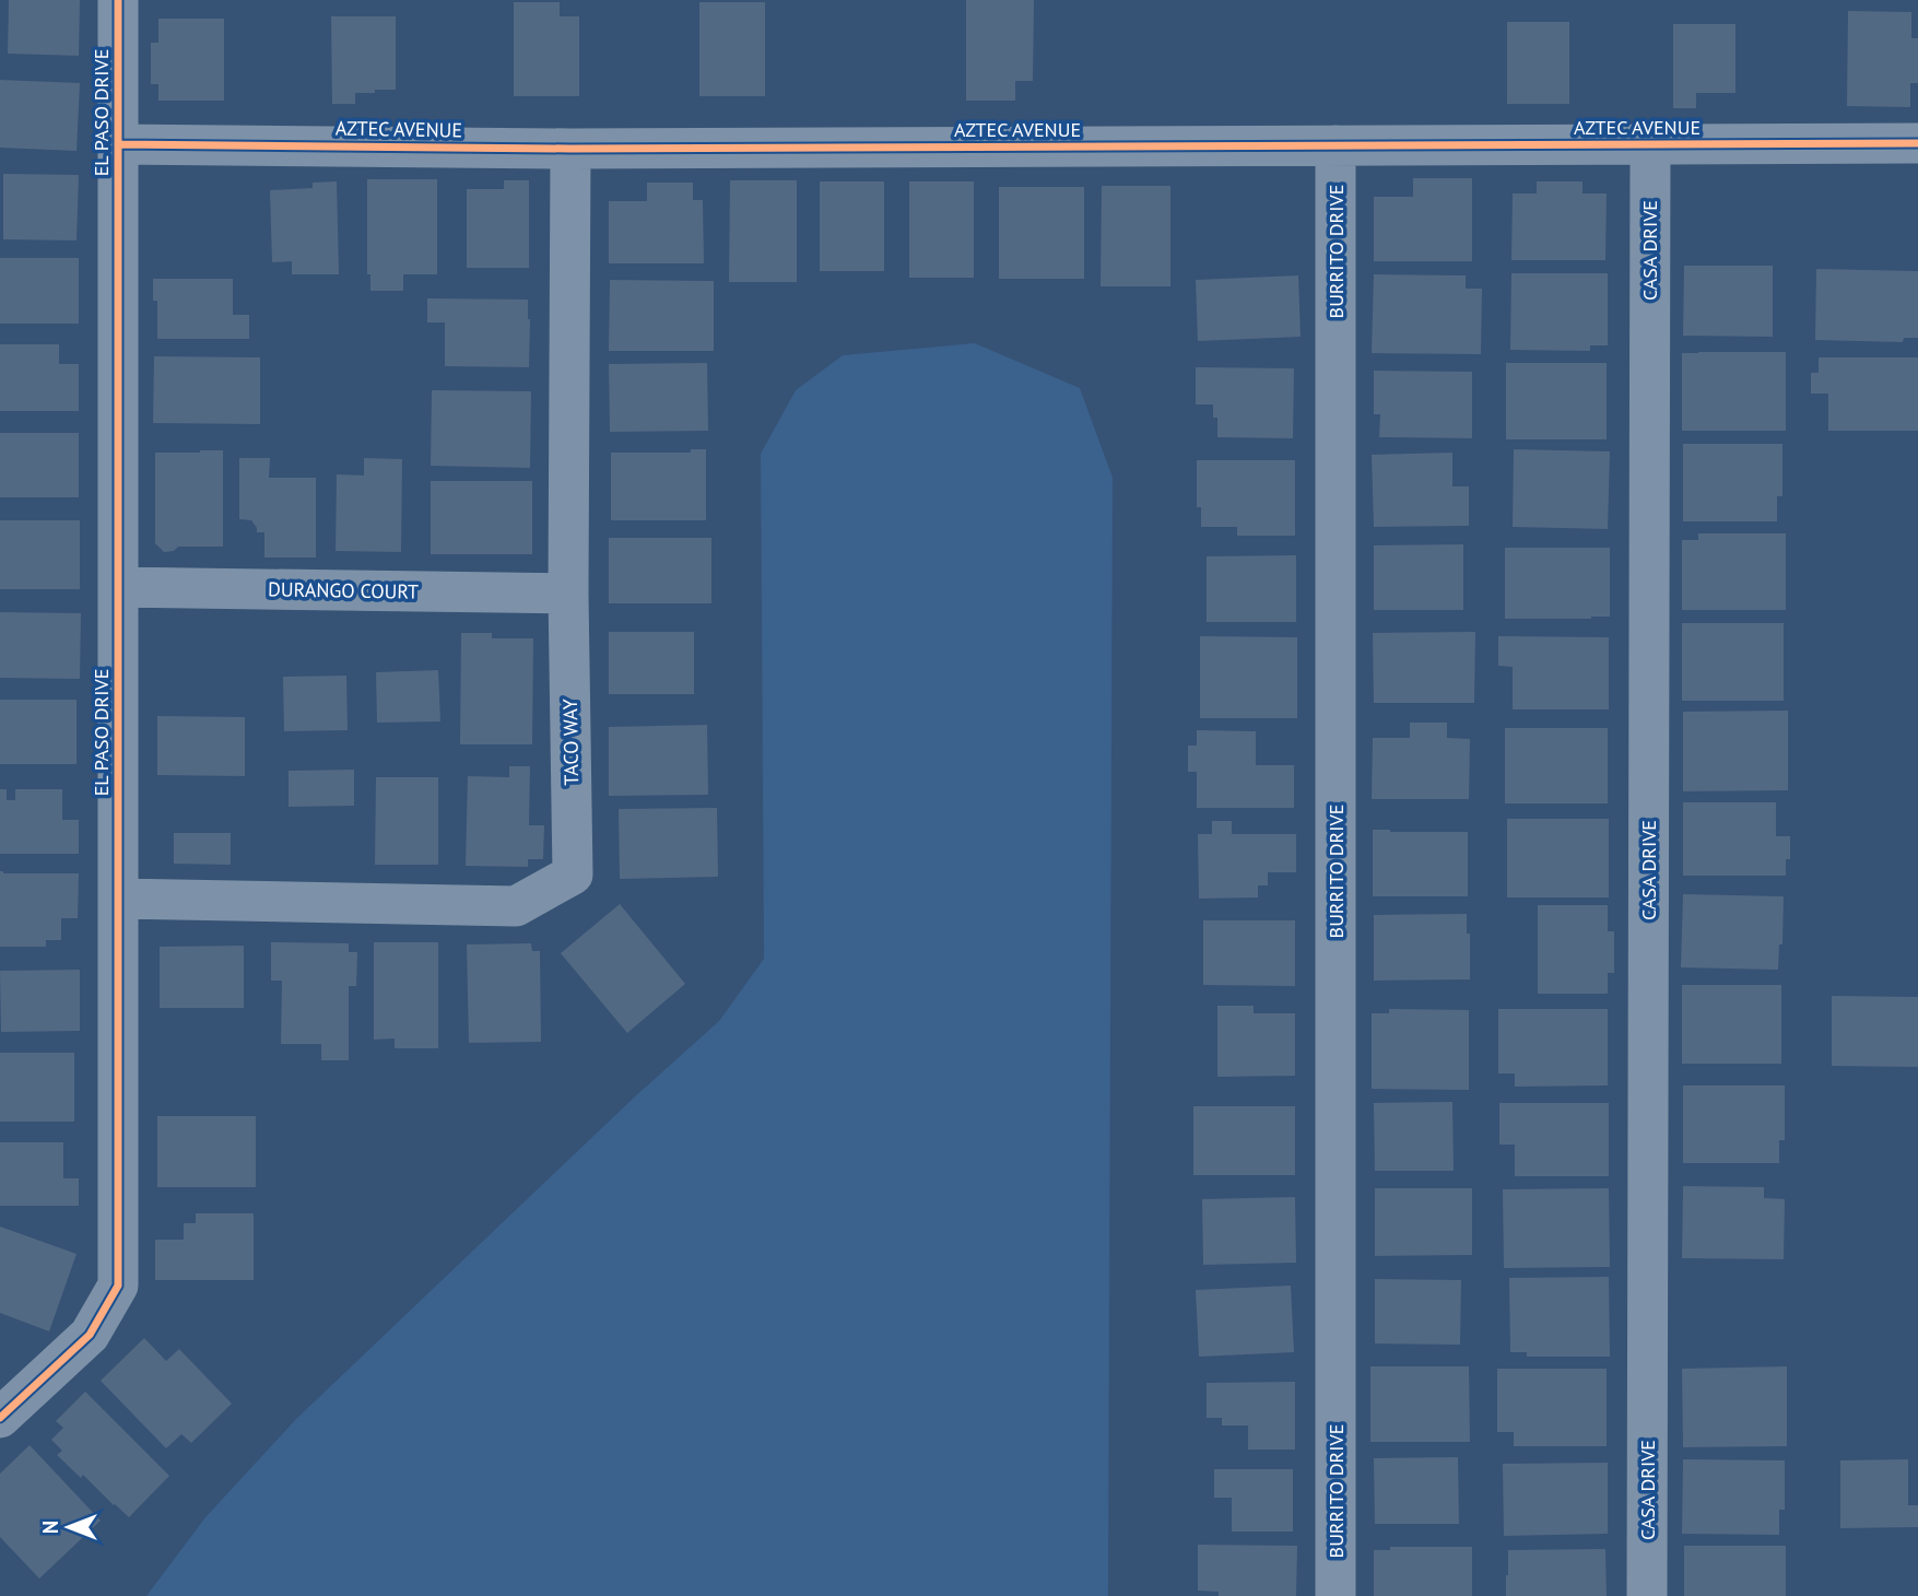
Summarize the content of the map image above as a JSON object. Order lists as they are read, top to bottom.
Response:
{
  "streets": {
    "street": [
      "EL PASO DRIVE",
      "AZTEC AVENUE",
      "CASA DRIVE",
      "BURRITO DRIVE",
      "DURANGO COURT",
      "TACO WAY"
    ]
  },
  "crossings": [
    ["EL PASO DRIVE", "AZTEC AVENUE"],
    ["EL PASO DRIVE", "DURANGO COURT"],
    ["EL PASO DRIVE", "TACO WAY"],
    ["AZTEC AVENUE", "CASA DRIVE"],
    ["AZTEC AVENUE", "BURRITO DRIVE"],
    ["AZTEC AVENUE", "TACO WAY"],
    ["DURANGO COURT", "TACO WAY"]
  ],
  "north": "left"
}
